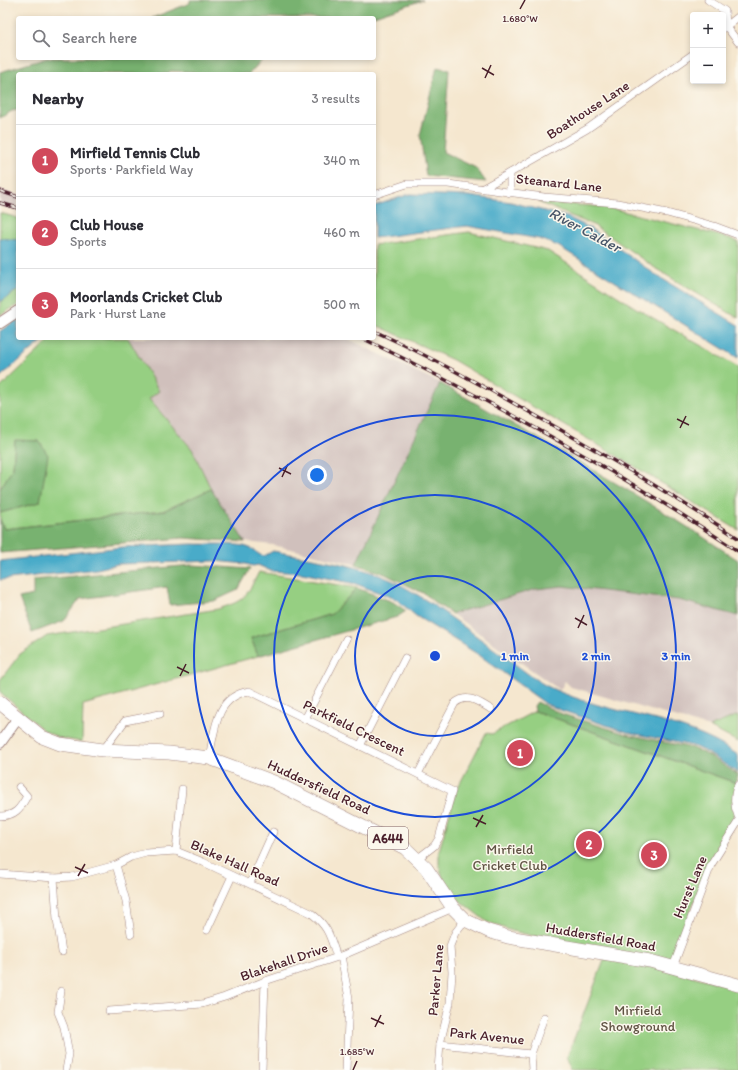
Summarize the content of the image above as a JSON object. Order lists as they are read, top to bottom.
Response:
{
  "streets": {
    "highway": ["Huddersfield Road", "A644"],
    "street": [
      "Boathouse Lane",
      "Steanard Lane",
      "Parkfield Crescent",
      "Blake Hall Road",
      "Hurst Lane",
      "Blakehall Drive",
      "Parker Lane",
      "Park Avenue"
    ]
  },
  "crossings": [
    ["Boathouse Lane", "Steanard Lane"],
    ["Parkfield Crescent", "Huddersfield Road"],
    ["Huddersfield Road", "Hurst Lane"],
    ["Huddersfield Road", "Blakehall Drive"],
    ["Huddersfield Road", "Parker Lane"],
    ["Blake Hall Road", "Blakehall Drive"],
    ["Parker Lane", "Park Avenue"]
  ],
  "water": ["River Calder"],
  "parks": ["Mirfield Cricket Club", "Mirfield Showground"],
  "page": {
    "map_buttons": ["+", "−"],
    "search": "Search here",
    "heading": ["Nearby", "3 results"],
    "list": [
      {
        "mark": "1",
        "name": "Mirfield Tennis Club",
        "note": "Sports · Parkfield Way",
        "value": "340 m"
      },
      {
        "mark": "2",
        "name": "Club House",
        "note": "Sports",
        "value": "460 m"
      },
      {
        "mark": "3",
        "name": "Moorlands Cricket Club",
        "note": "Park · Hurst Lane",
        "value": "500 m"
      }
    ],
    "pins": ["1", "2", "3"]
  },
  "coordinates": ["1.680°W", "1.685°W"],
  "rings": ["1 min", "2 min", "3 min"]
}
